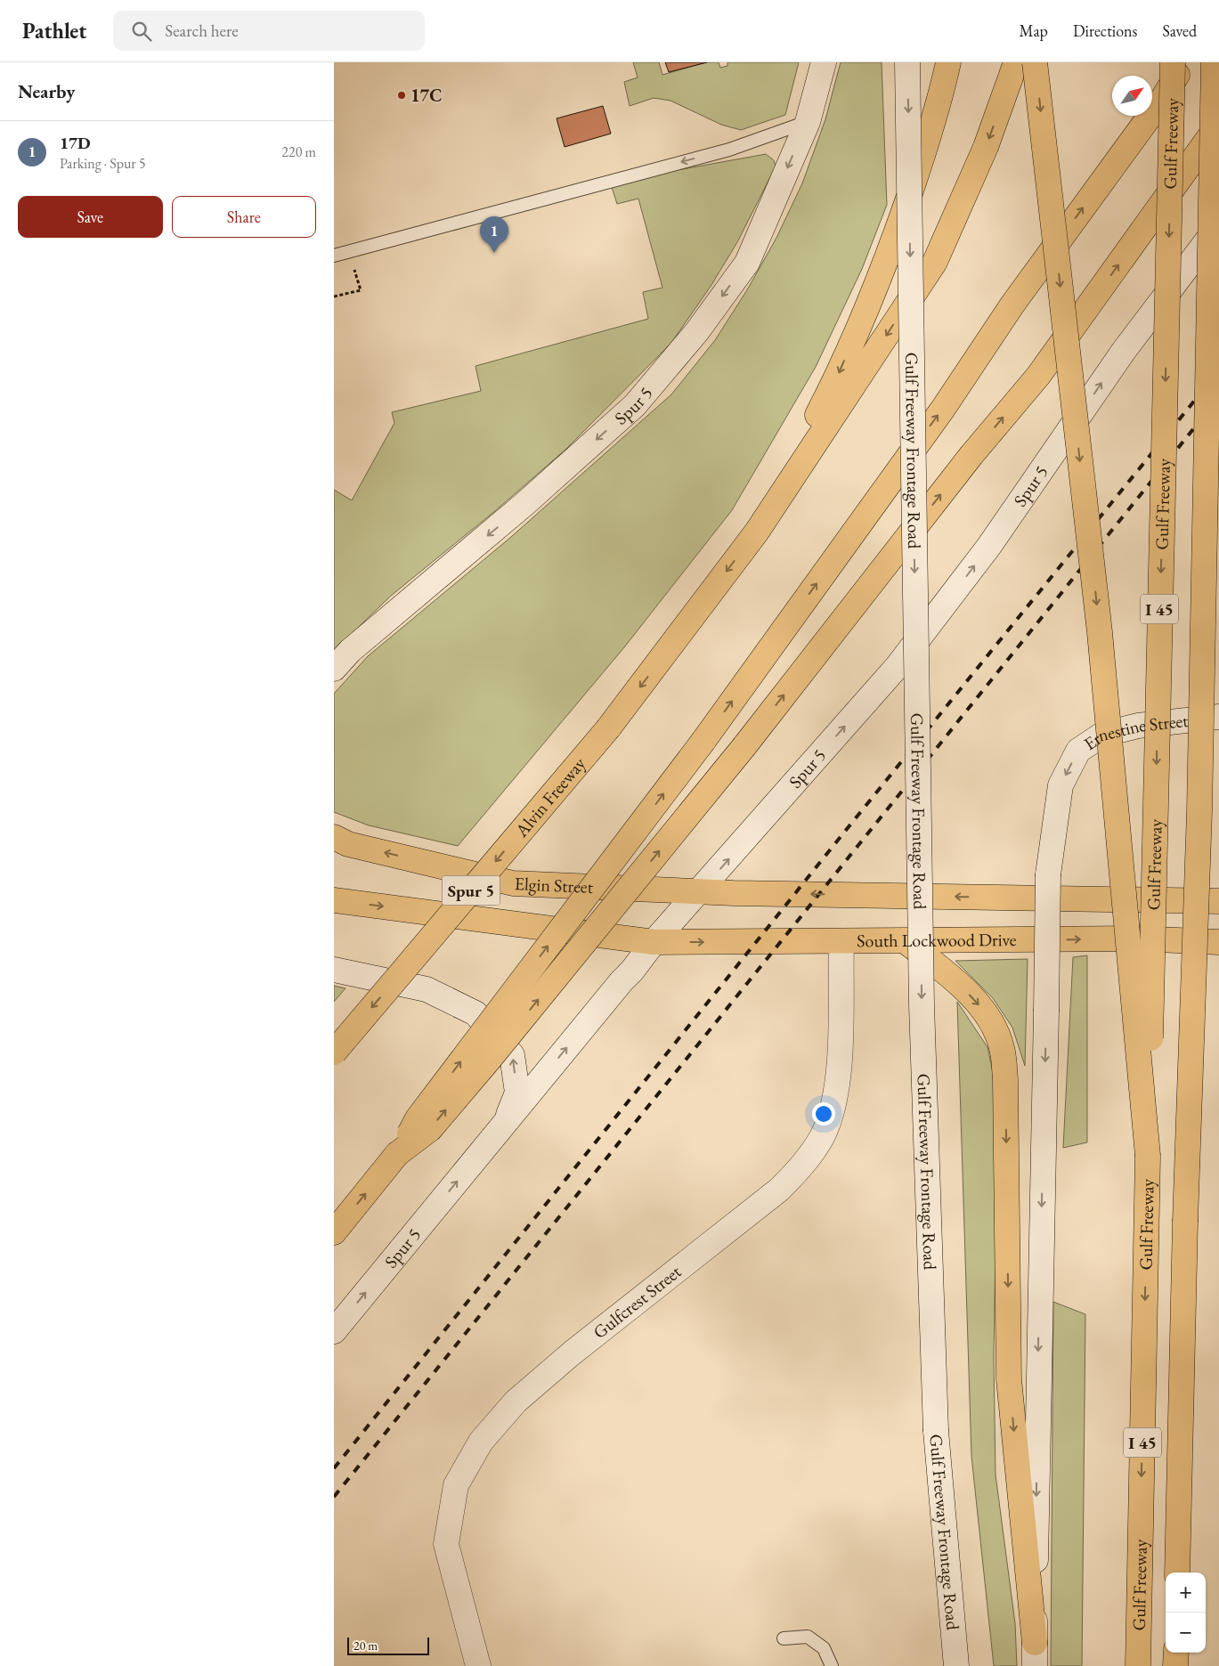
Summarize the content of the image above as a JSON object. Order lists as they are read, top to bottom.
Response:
{
  "streets": {
    "main road": [
      "Gulf Freeway",
      "Spur 5",
      "Gulf Freeway Frontage Road",
      "I 45",
      "Ernestine Street",
      "Alvin Freeway",
      "Elgin Street",
      "South Lockwood Drive",
      "Gulfcrest Street"
    ]
  },
  "crossings": [
    ["Spur 5", "Elgin Street"],
    ["Spur 5", "South Lockwood Drive"],
    ["South Lockwood Drive", "Gulfcrest Street"]
  ],
  "places": ["17C"],
  "scale_bar": "20 m",
  "north": "top right",
  "page": {
    "header": "Pathlet",
    "search": "Search here",
    "nav": ["Map", "Directions", "Saved"],
    "heading": "Nearby",
    "list": [
      {
        "mark": "1",
        "name": "17D",
        "note": "Parking · Spur 5",
        "value": "220 m"
      }
    ],
    "buttons": ["Save", "Share"],
    "pins": "1",
    "map_buttons": ["+", "−"],
    "scale": "20 m"
  }
}
